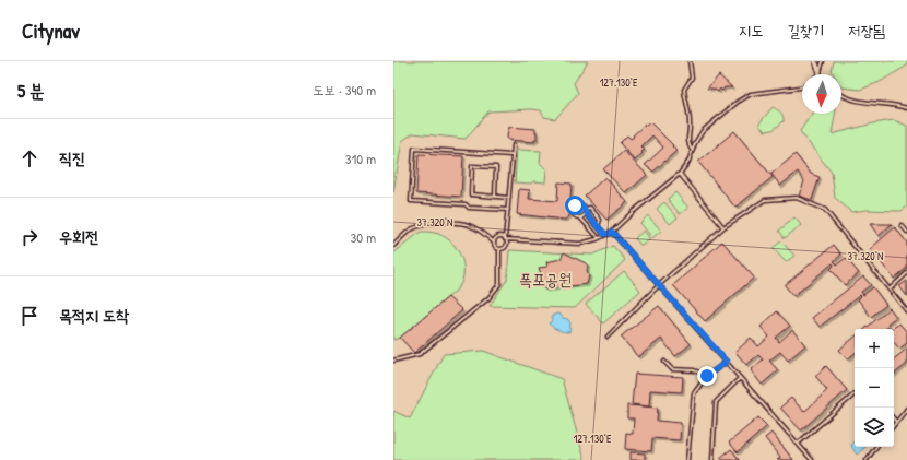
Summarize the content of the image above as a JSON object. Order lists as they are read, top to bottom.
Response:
{
  "parks": ["폭포공원"],
  "north": "bottom",
  "page": {
    "header": "Citynav",
    "nav": ["지도", "길찾기", "저장됨"],
    "heading": ["5 분", "도보 · 340 m"],
    "list": [
      ["직진", "310 m"],
      ["우회전", "30 m"],
      "목적지 도착"
    ],
    "map_buttons": ["+", "−"]
  },
  "coordinates": ["127.130°E", "37.320°N"]
}
